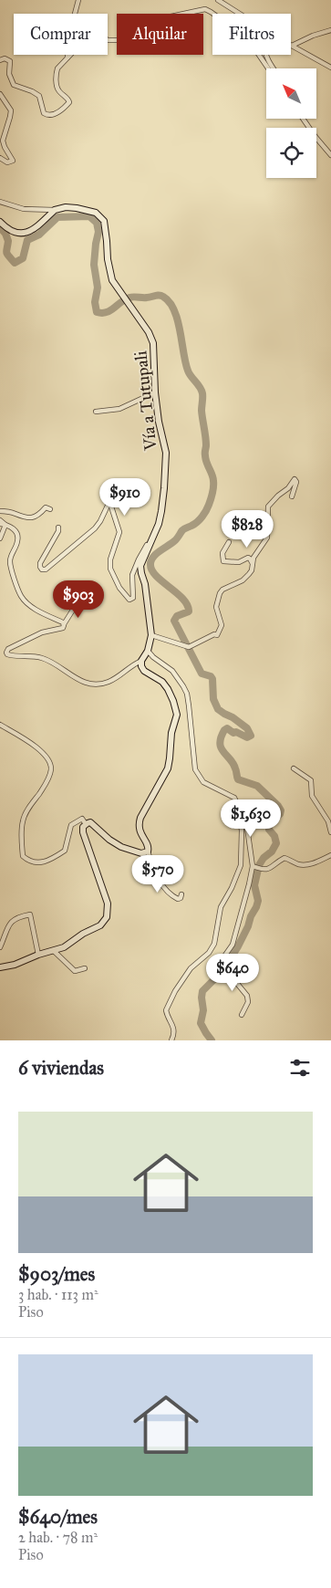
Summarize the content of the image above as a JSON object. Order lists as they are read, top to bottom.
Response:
{
  "streets": {
    "street": ["Vía a Tutupali"]
  },
  "north": "top left",
  "page": {
    "chip": ["Comprar", "Alquilar", "Filtros"],
    "price": [
      "$910",
      "$828",
      "$903",
      "$1,630",
      "$570",
      "$640"
    ],
    "heading": "6 viviendas",
    "list": [
      {
        "name": "$903/mes",
        "note": "3 hab. · 113 m² · Piso"
      },
      {
        "name": "$640/mes",
        "note": "2 hab. · 78 m² · Piso"
      }
    ]
  }
}
